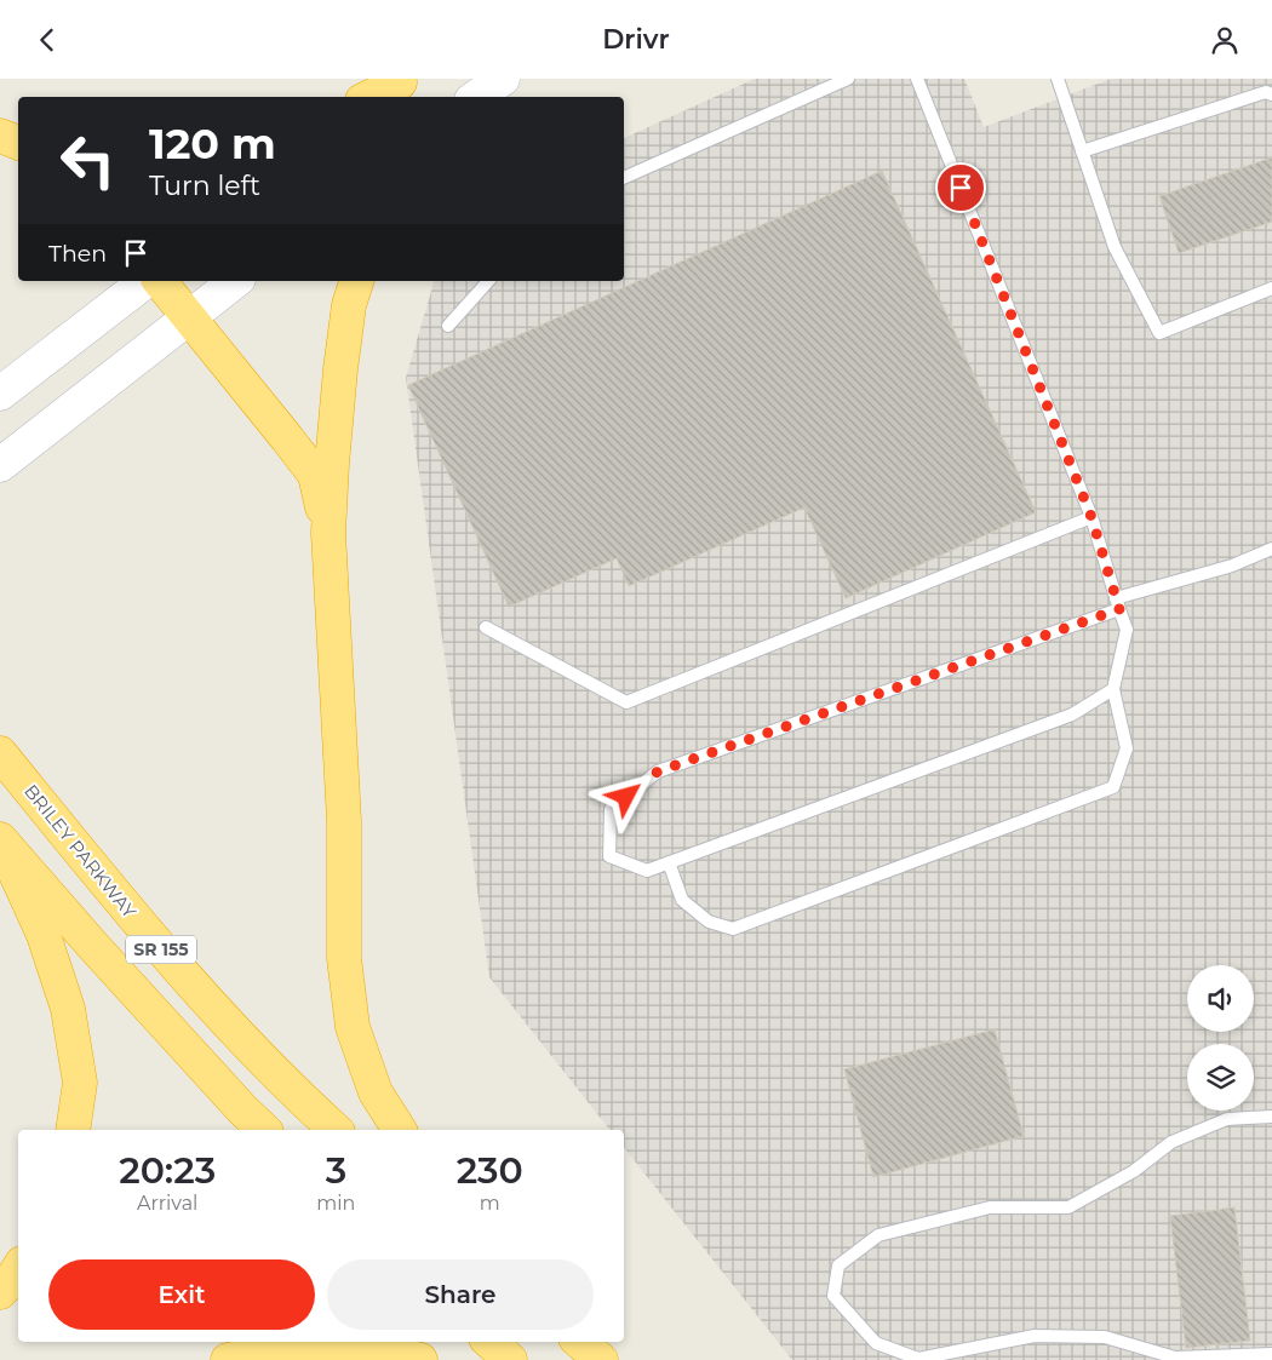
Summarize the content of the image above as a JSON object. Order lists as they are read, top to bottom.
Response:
{
  "streets": {
    "highway": ["BRILEY PARKWAY", "SR 155"]
  },
  "page": {
    "header": "Drivr",
    "turn": ["120 m", "Turn left"],
    "then": "Then",
    "eta": [
      "20:23",
      "Arrival",
      "3",
      "min",
      "230",
      "m"
    ],
    "buttons": ["Exit", "Share"]
  }
}
